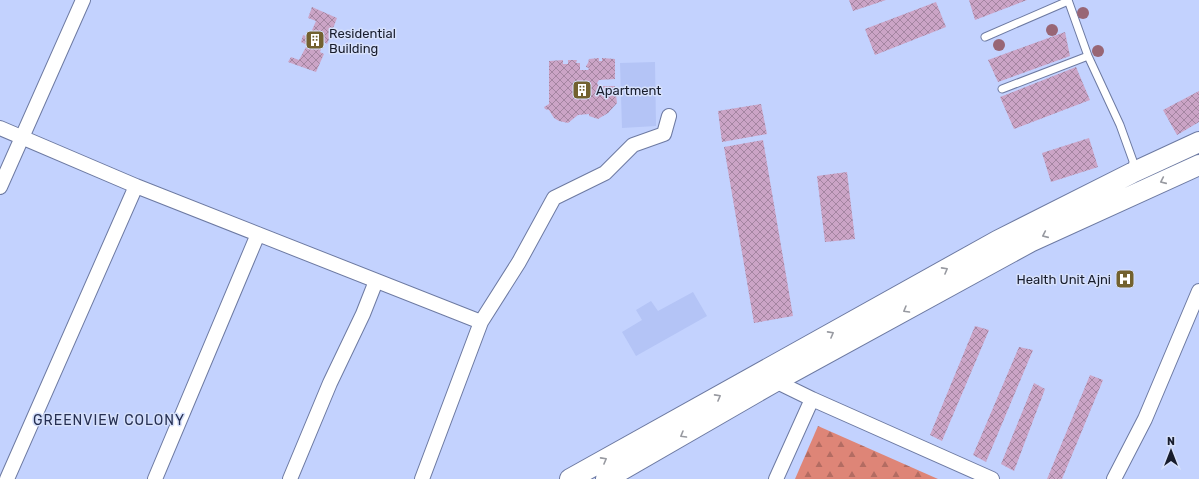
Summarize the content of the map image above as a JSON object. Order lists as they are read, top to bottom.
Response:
{
  "districts": ["GREENVIEW COLONY"],
  "places": {
    "building": ["Residential Building", "Apartment"],
    "hospital": ["Health Unit Ajni"]
  },
  "north": "top"
}
